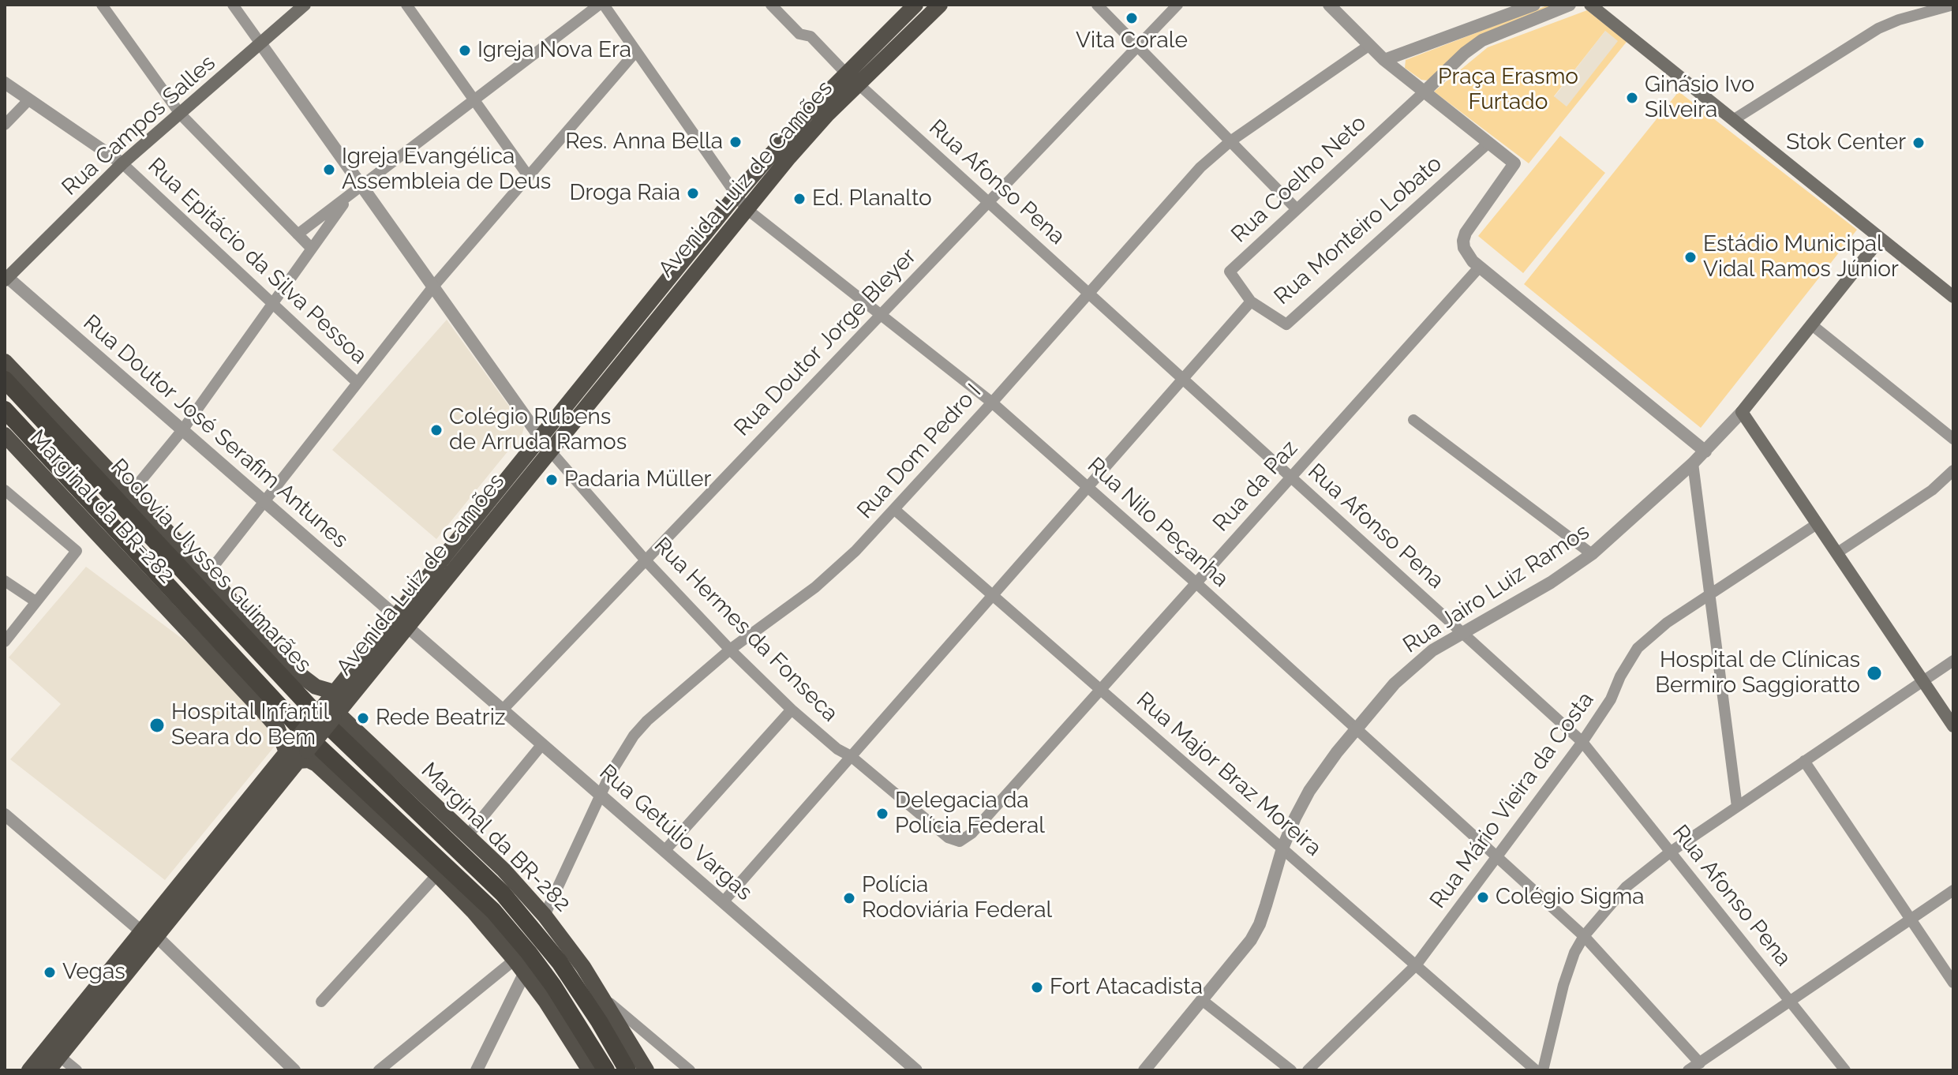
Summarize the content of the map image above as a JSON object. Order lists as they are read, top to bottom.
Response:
{
  "streets": {
    "highway": ["Rodovia Ulysses Guimarães"],
    "main road": [
      "Rua Campos Salles",
      "Avenida Luiz de Camões",
      "Marginal da BR-282",
      "Rua Jairo Luiz Ramos"
    ],
    "street": [
      "Rua Coelho Neto",
      "Rua Afonso Pena",
      "Rua Monteiro Lobato",
      "Rua Epitácio da Silva Pessoa",
      "Rua Doutor Jorge Bleyer",
      "Rua Doutor José Serafim Antunes",
      "Rua Dom Pedro I",
      "Rua da Paz",
      "Rua Nilo Peçanha",
      "Rua Hermes da Fonseca",
      "Rua Major Braz Moreira",
      "Rua Mário Vieira da Costa",
      "Rua Getúlio Vargas"
    ]
  },
  "crossings": [
    ["Rua Campos Salles", "Rua Epitácio da Silva Pessoa"],
    ["Rua Campos Salles", "Rua Doutor José Serafim Antunes"],
    ["Rua Campos Salles", "Rua Hermes da Fonseca"],
    ["Avenida Luiz de Camões", "Rua Afonso Pena"],
    ["Avenida Luiz de Camões", "Rua Doutor José Serafim Antunes"],
    ["Avenida Luiz de Camões", "Marginal da BR-282"],
    ["Avenida Luiz de Camões", "Rua Nilo Peçanha"],
    ["Avenida Luiz de Camões", "Rua Hermes da Fonseca"],
    ["Avenida Luiz de Camões", "Rua Getúlio Vargas"],
    ["Rua Coelho Neto", "Rua Monteiro Lobato"],
    ["Rua Afonso Pena", "Rua Doutor Jorge Bleyer"],
    ["Rua Afonso Pena", "Rua Dom Pedro I"],
    ["Rua Afonso Pena", "Rua da Paz"],
    ["Rua Afonso Pena", "Rua Jairo Luiz Ramos"],
    ["Rua Afonso Pena", "Rua Mário Vieira da Costa"],
    ["Rua Doutor Jorge Bleyer", "Rua Nilo Peçanha"],
    ["Rua Doutor Jorge Bleyer", "Rua Hermes da Fonseca"],
    ["Rua Doutor Jorge Bleyer", "Rua Getúlio Vargas"],
    ["Rua Doutor José Serafim Antunes", "Rua Getúlio Vargas"],
    ["Rua Dom Pedro I", "Marginal da BR-282"],
    ["Rua Dom Pedro I", "Rua Nilo Peçanha"],
    ["Rua Dom Pedro I", "Rua Hermes da Fonseca"],
    ["Rua Dom Pedro I", "Rua Major Braz Moreira"],
    ["Rua Dom Pedro I", "Rua Getúlio Vargas"],
    ["Rua da Paz", "Rua Nilo Peçanha"],
    ["Rua da Paz", "Rua Hermes da Fonseca"],
    ["Rua da Paz", "Rua Major Braz Moreira"],
    ["Marginal da BR-282", "Rodovia Ulysses Guimarães"],
    ["Rua Nilo Peçanha", "Rua Jairo Luiz Ramos"],
    ["Rua Nilo Peçanha", "Rua Mário Vieira da Costa"],
    ["Rua Jairo Luiz Ramos", "Rua Major Braz Moreira"],
    ["Rua Major Braz Moreira", "Rua Mário Vieira da Costa"]
  ],
  "parks": ["Praça Erasmo Furtado"],
  "places": [
    "Vita Corale",
    "Igreja Nova Era",
    "Ginásio Ivo Silveira",
    "Res. Anna Bella",
    "Stok Center",
    "Igreja Evangélica Assembleia de Deus",
    "Droga Raia",
    "Ed. Planalto",
    "Estádio Municipal Vidal Ramos Júnior",
    "Colégio Rubens de Arruda Ramos",
    "Padaria Müller",
    "Hospital de Clínicas Bermiro Saggioratto",
    "Rede Beatriz",
    "Hospital Infantil Seara do Bem",
    "Delegacia da Polícia Federal",
    "Colégio Sigma",
    "Polícia Rodoviária Federal",
    "Vegas",
    "Fort Atacadista"
  ]
}
